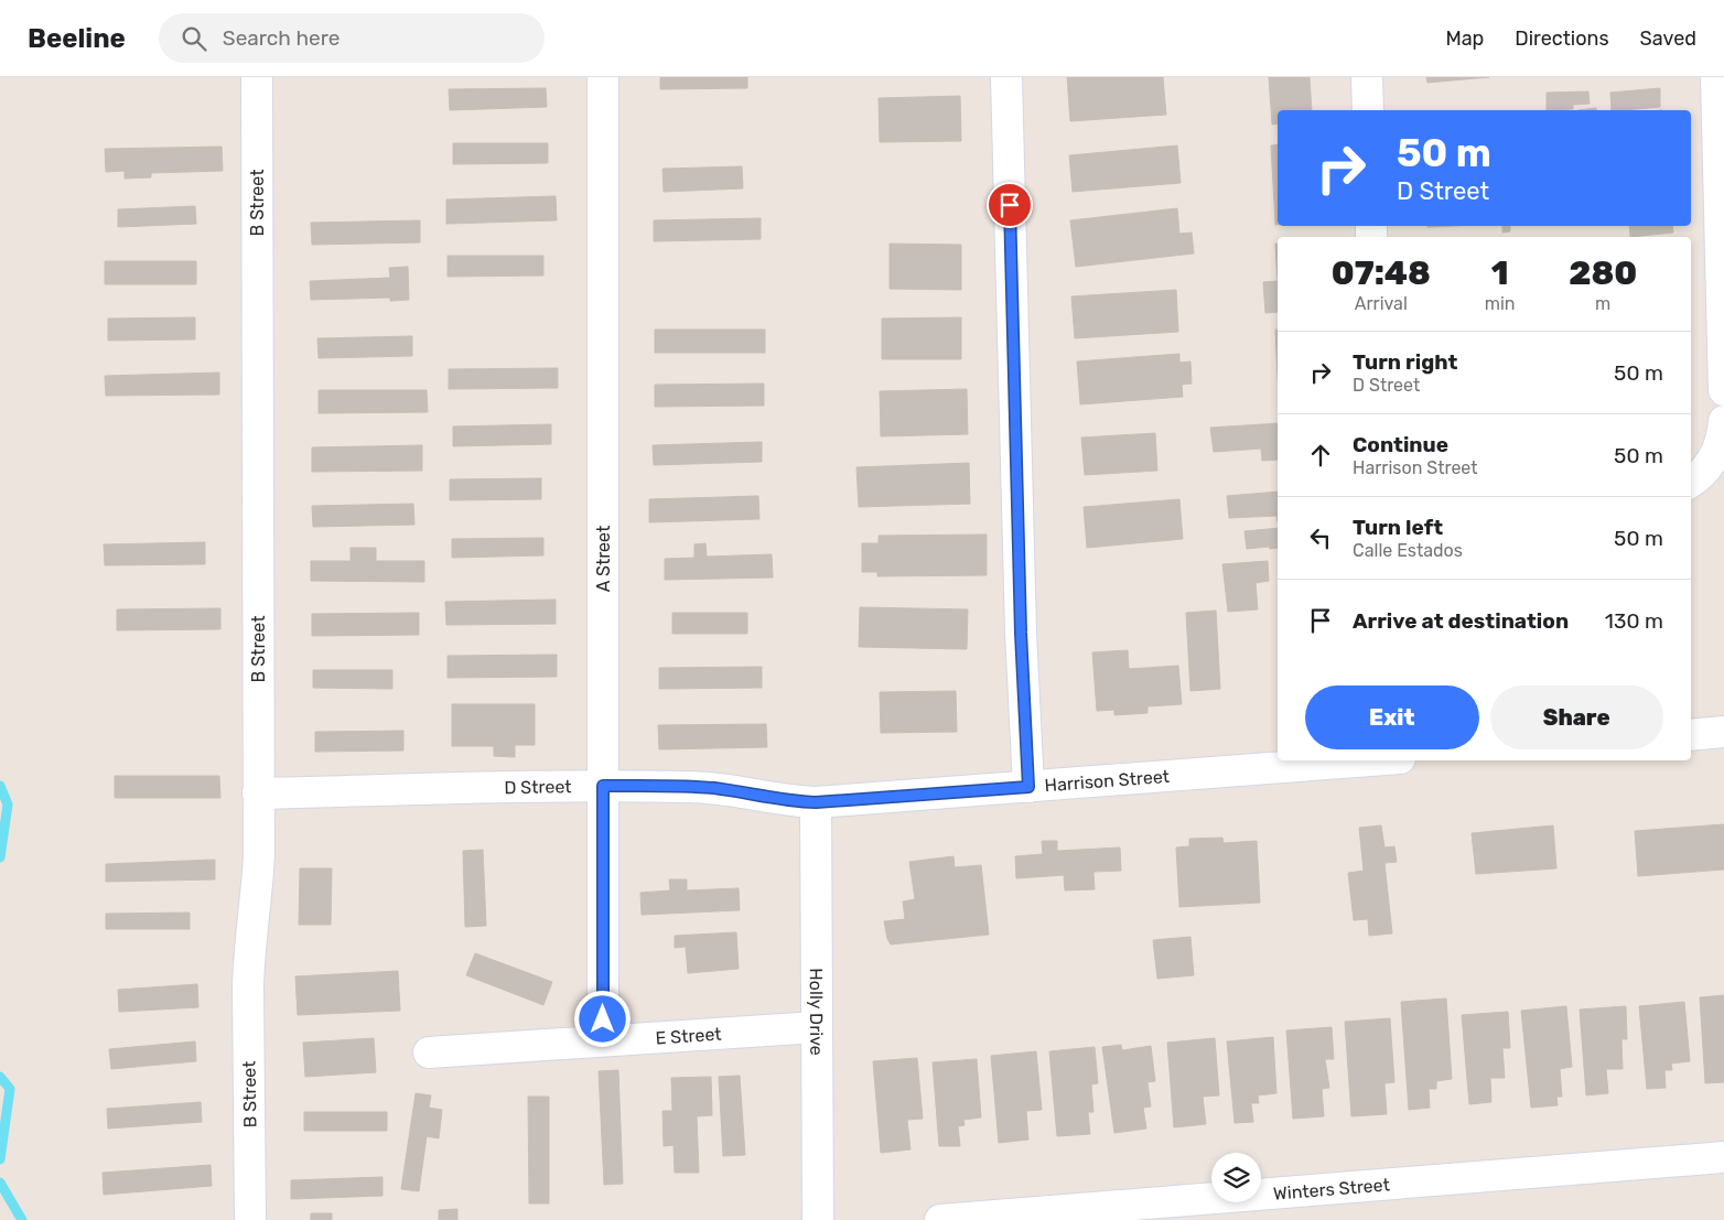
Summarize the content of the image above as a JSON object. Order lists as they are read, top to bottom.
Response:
{
  "streets": {
    "street": [
      "B Street",
      "A Street",
      "Harrison Street",
      "D Street",
      "Holly Drive",
      "E Street",
      "Winters Street"
    ]
  },
  "crossings": [
    ["B Street", "D Street"],
    ["A Street", "D Street"],
    ["A Street", "E Street"],
    ["Harrison Street", "D Street"],
    ["Harrison Street", "Holly Drive"],
    ["D Street", "Holly Drive"],
    ["Holly Drive", "E Street"]
  ],
  "page": {
    "header": "Beeline",
    "search": "Search here",
    "nav": ["Map", "Directions", "Saved"],
    "turn": ["50 m", "D Street"],
    "eta": [
      "07:48",
      "Arrival",
      "1",
      "min",
      "280",
      "m"
    ],
    "list": [
      {
        "name": "Turn right",
        "note": "D Street",
        "value": "50 m"
      },
      {
        "name": "Continue",
        "note": "Harrison Street",
        "value": "50 m"
      },
      {
        "name": "Turn left",
        "note": "Calle Estados",
        "value": "50 m"
      },
      {
        "name": "Arrive at destination",
        "value": "130 m"
      }
    ],
    "buttons": ["Exit", "Share"]
  }
}
